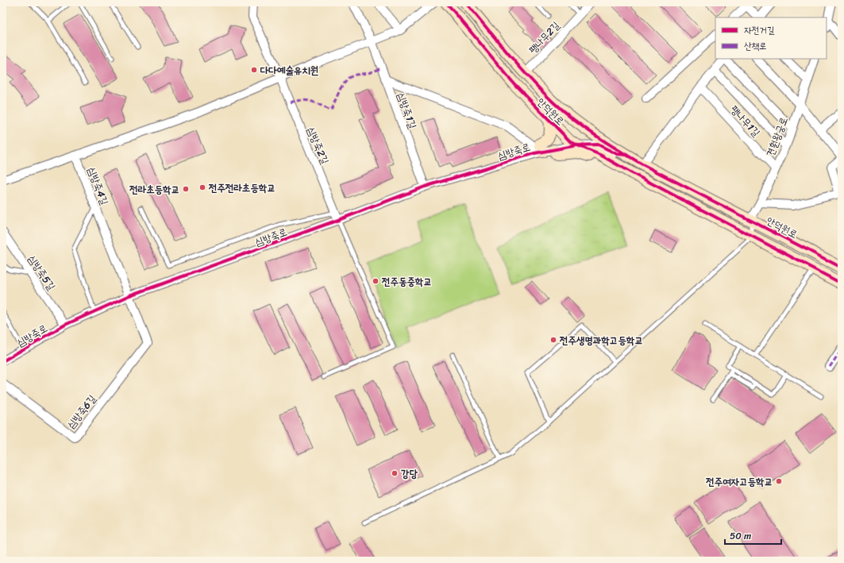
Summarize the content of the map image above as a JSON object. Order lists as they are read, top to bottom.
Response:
{
  "streets": {
    "street": [
      "팽나무2길",
      "심방죽1길",
      "안덕원로",
      "팽나무1길",
      "견훤왕궁로",
      "심방죽2길",
      "심방죽로",
      "심방죽4길",
      "심방죽5길",
      "심방죽6길"
    ]
  },
  "crossings": [
    ["팽나무2길", "안덕원로"],
    ["심방죽1길", "심방죽로"],
    ["안덕원로", "견훤왕궁로"],
    ["안덕원로", "심방죽로"],
    ["팽나무1길", "견훤왕궁로"],
    ["심방죽2길", "심방죽로"],
    ["심방죽로", "심방죽4길"],
    ["심방죽로", "심방죽5길"],
    ["심방죽4길", "심방죽6길"]
  ],
  "places": [
    "다다예술유치원",
    "전주전라초등학교",
    "전라초등학교",
    "전주동중학교",
    "전주생명과학고등학교",
    "강당",
    "전주여자고등학교"
  ],
  "legend": ["자전거길", "산책로"],
  "scale_bar": "50 m"
}
